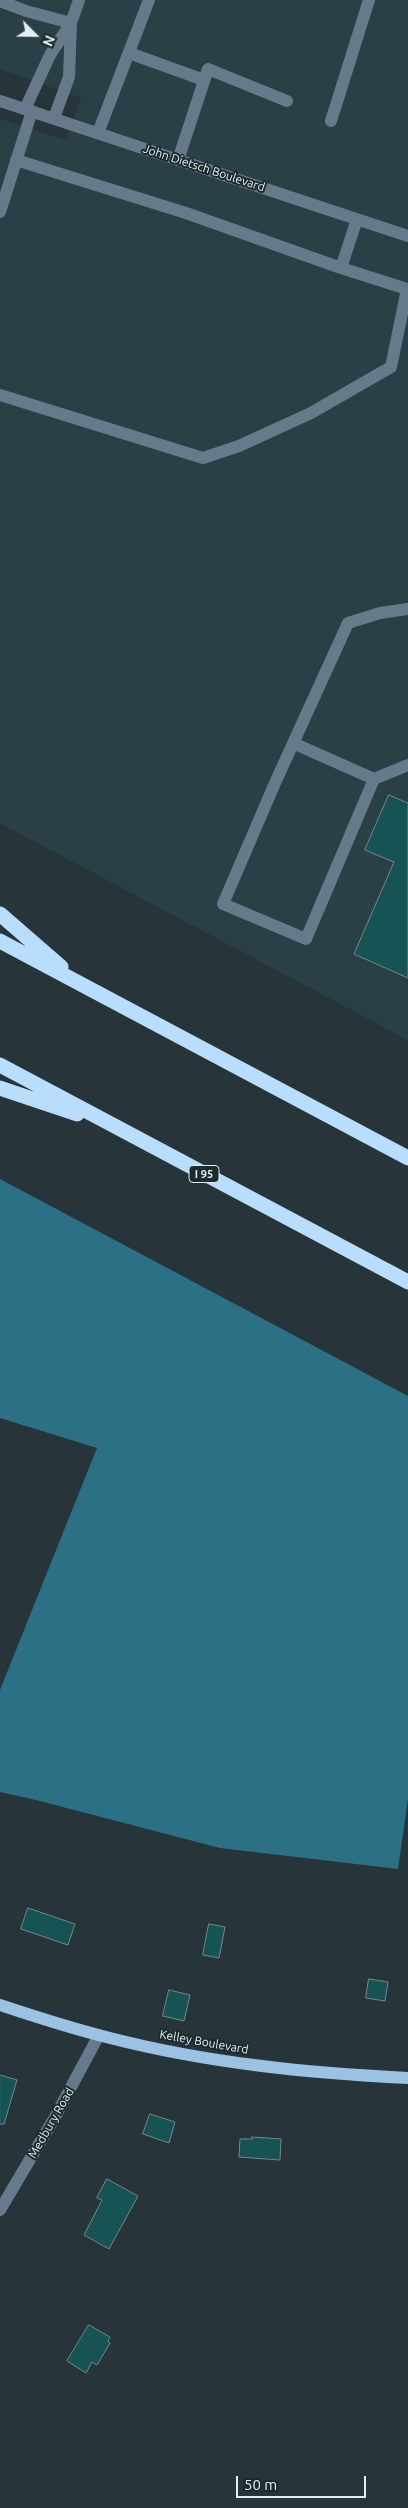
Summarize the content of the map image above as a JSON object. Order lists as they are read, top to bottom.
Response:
{
  "streets": {
    "highway": ["I 95"],
    "main road": ["Kelley Boulevard"],
    "street": ["John Dietsch Boulevard", "Medbury Road"]
  },
  "crossings": [
    ["Kelley Boulevard", "Medbury Road"]
  ],
  "scale_bar": "50 m",
  "north": "bottom right"
}
